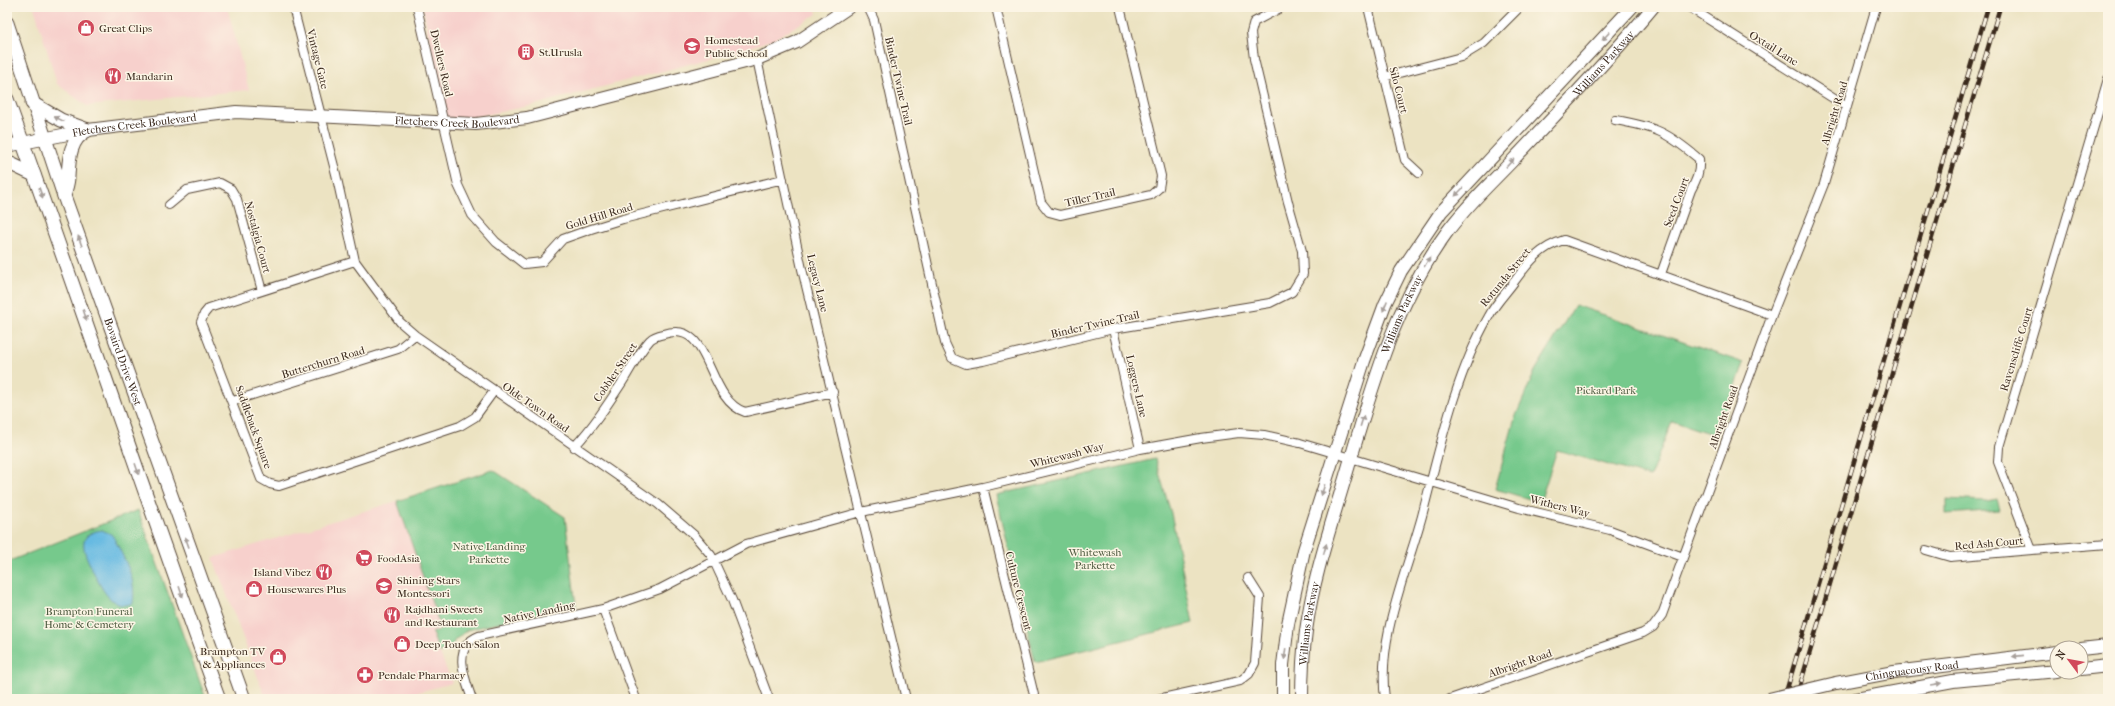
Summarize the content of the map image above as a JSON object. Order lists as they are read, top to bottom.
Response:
{
  "streets": {
    "main road": [
      "Williams Parkway",
      "Fletchers Creek Boulevard",
      "Bovaird Drive West",
      "Chinguacousy Road"
    ],
    "street": [
      "Oxtail Lane",
      "Vintage Gate",
      "Dwellers Road",
      "Binder Twine Trail",
      "Silo Court",
      "Albright Road",
      "Tiller Trail",
      "Seed Court",
      "Gold Hill Road",
      "Nostalgia Court",
      "Rotunda Street",
      "Legacy Lane",
      "Ravenscliffe Court",
      "Butterchurn Road",
      "Cobbler Street",
      "Loggers Lane",
      "Olde Town Road",
      "Saddleback Square",
      "Whitewash Way",
      "Withers Way",
      "Red Ash Court",
      "Culture Crescent",
      "Native Landing"
    ]
  },
  "crossings": [
    ["Oxtail Lane", "Albright Road"],
    ["Vintage Gate", "Fletchers Creek Boulevard"],
    ["Vintage Gate", "Olde Town Road"],
    ["Dwellers Road", "Fletchers Creek Boulevard"],
    ["Dwellers Road", "Gold Hill Road"],
    ["Williams Parkway", "Whitewash Way"],
    ["Binder Twine Trail", "Loggers Lane"],
    ["Albright Road", "Rotunda Street"],
    ["Albright Road", "Withers Way"],
    ["Fletchers Creek Boulevard", "Gold Hill Road"],
    ["Fletchers Creek Boulevard", "Legacy Lane"],
    ["Fletchers Creek Boulevard", "Bovaird Drive West"],
    ["Fletchers Creek Boulevard", "Olde Town Road"],
    ["Seed Court", "Rotunda Street"],
    ["Gold Hill Road", "Legacy Lane"],
    ["Nostalgia Court", "Saddleback Square"],
    ["Rotunda Street", "Whitewash Way"],
    ["Rotunda Street", "Withers Way"],
    ["Legacy Lane", "Cobbler Street"],
    ["Legacy Lane", "Whitewash Way"],
    ["Ravenscliffe Court", "Red Ash Court"],
    ["Butterchurn Road", "Olde Town Road"],
    ["Butterchurn Road", "Saddleback Square"],
    ["Cobbler Street", "Olde Town Road"],
    ["Loggers Lane", "Whitewash Way"],
    ["Olde Town Road", "Saddleback Square"],
    ["Olde Town Road", "Whitewash Way"],
    ["Olde Town Road", "Native Landing"],
    ["Whitewash Way", "Withers Way"],
    ["Whitewash Way", "Culture Crescent"],
    ["Whitewash Way", "Native Landing"]
  ],
  "parks": [
    "Pickard Park",
    "Native Landing Parkette",
    "Whitewash Parkette",
    "Brampton Funeral Home & Cemetery"
  ],
  "places": {
    "shop": [
      "Great Clips",
      "Housewares Plus",
      "Deep Touch Salon",
      "Brampton TV & Appliances"
    ],
    "school or university": ["Homestead Public School", "Shining Stars Montessori"],
    "building": ["St.Urusla"],
    "restaurant": ["Mandarin", "Island Vibez", "Rajdhani Sweets and Restaurant"],
    "supermarket": ["FoodAsia"],
    "pharmacy": ["Pendale Pharmacy"]
  },
  "north": "top left"
}
